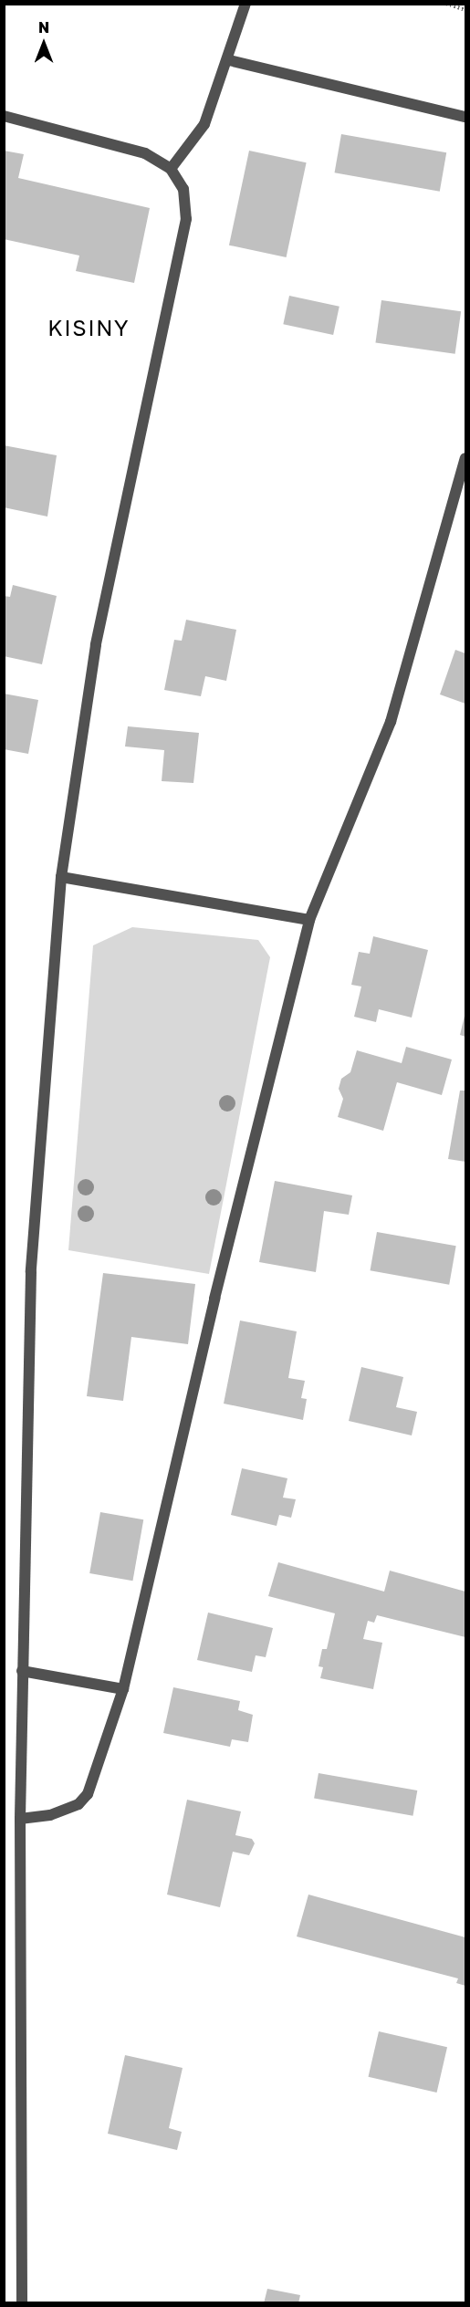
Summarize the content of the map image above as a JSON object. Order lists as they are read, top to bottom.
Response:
{
  "districts": ["KISINY"],
  "north": "top"
}
